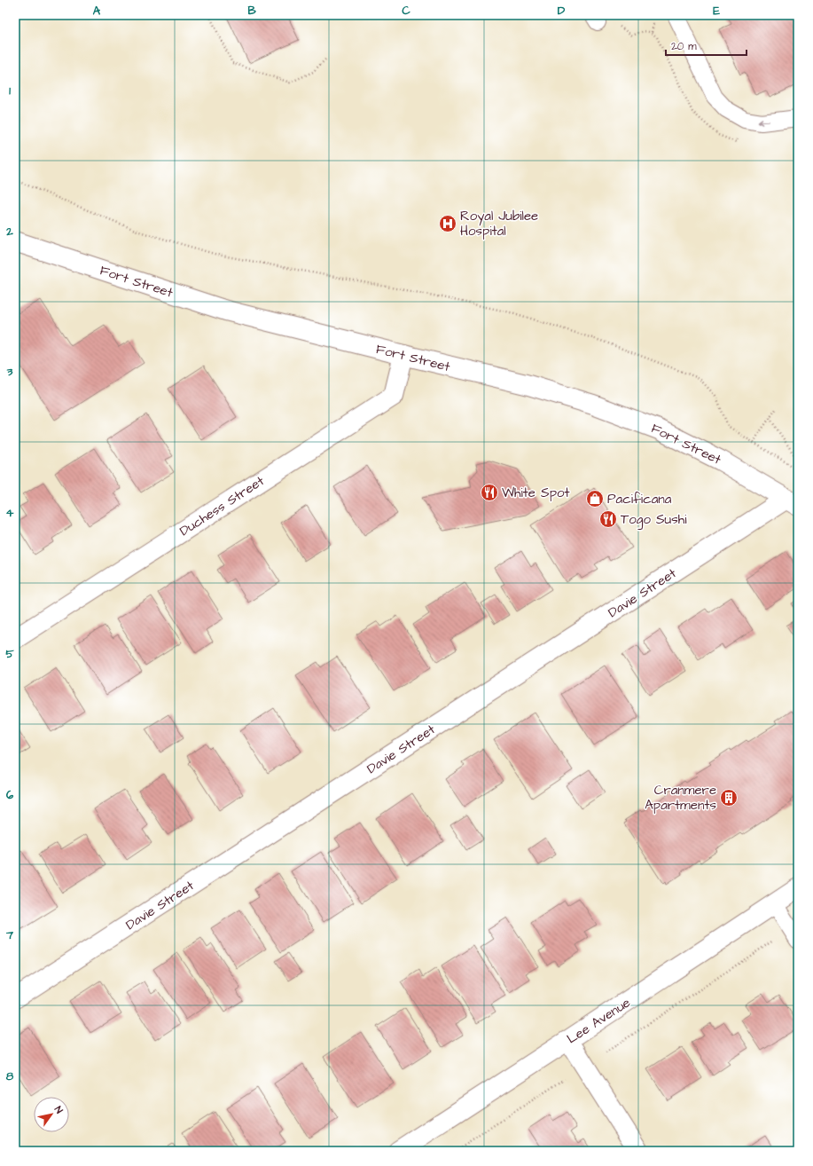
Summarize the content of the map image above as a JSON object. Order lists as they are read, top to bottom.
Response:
{
  "streets": {
    "street": [
      "Fort Street",
      "Duchess Street",
      "Davie Street",
      "Lee Avenue"
    ]
  },
  "crossings": [
    ["Fort Street", "Duchess Street"],
    ["Fort Street", "Davie Street"]
  ],
  "places": {
    "hospital": ["Royal Jubilee Hospital"],
    "restaurant": ["White Spot", "Togo Sushi"],
    "shop": ["Pacificana"],
    "building": ["Cranmere Apartments"]
  },
  "scale_bar": "20 m",
  "north": "top right",
  "grid": {
    "columns": [
      "A",
      "B",
      "C",
      "D",
      "E"
    ],
    "rows": [
      "1",
      "2",
      "3",
      "4",
      "5",
      "6",
      "7",
      "8"
    ]
  }
}
